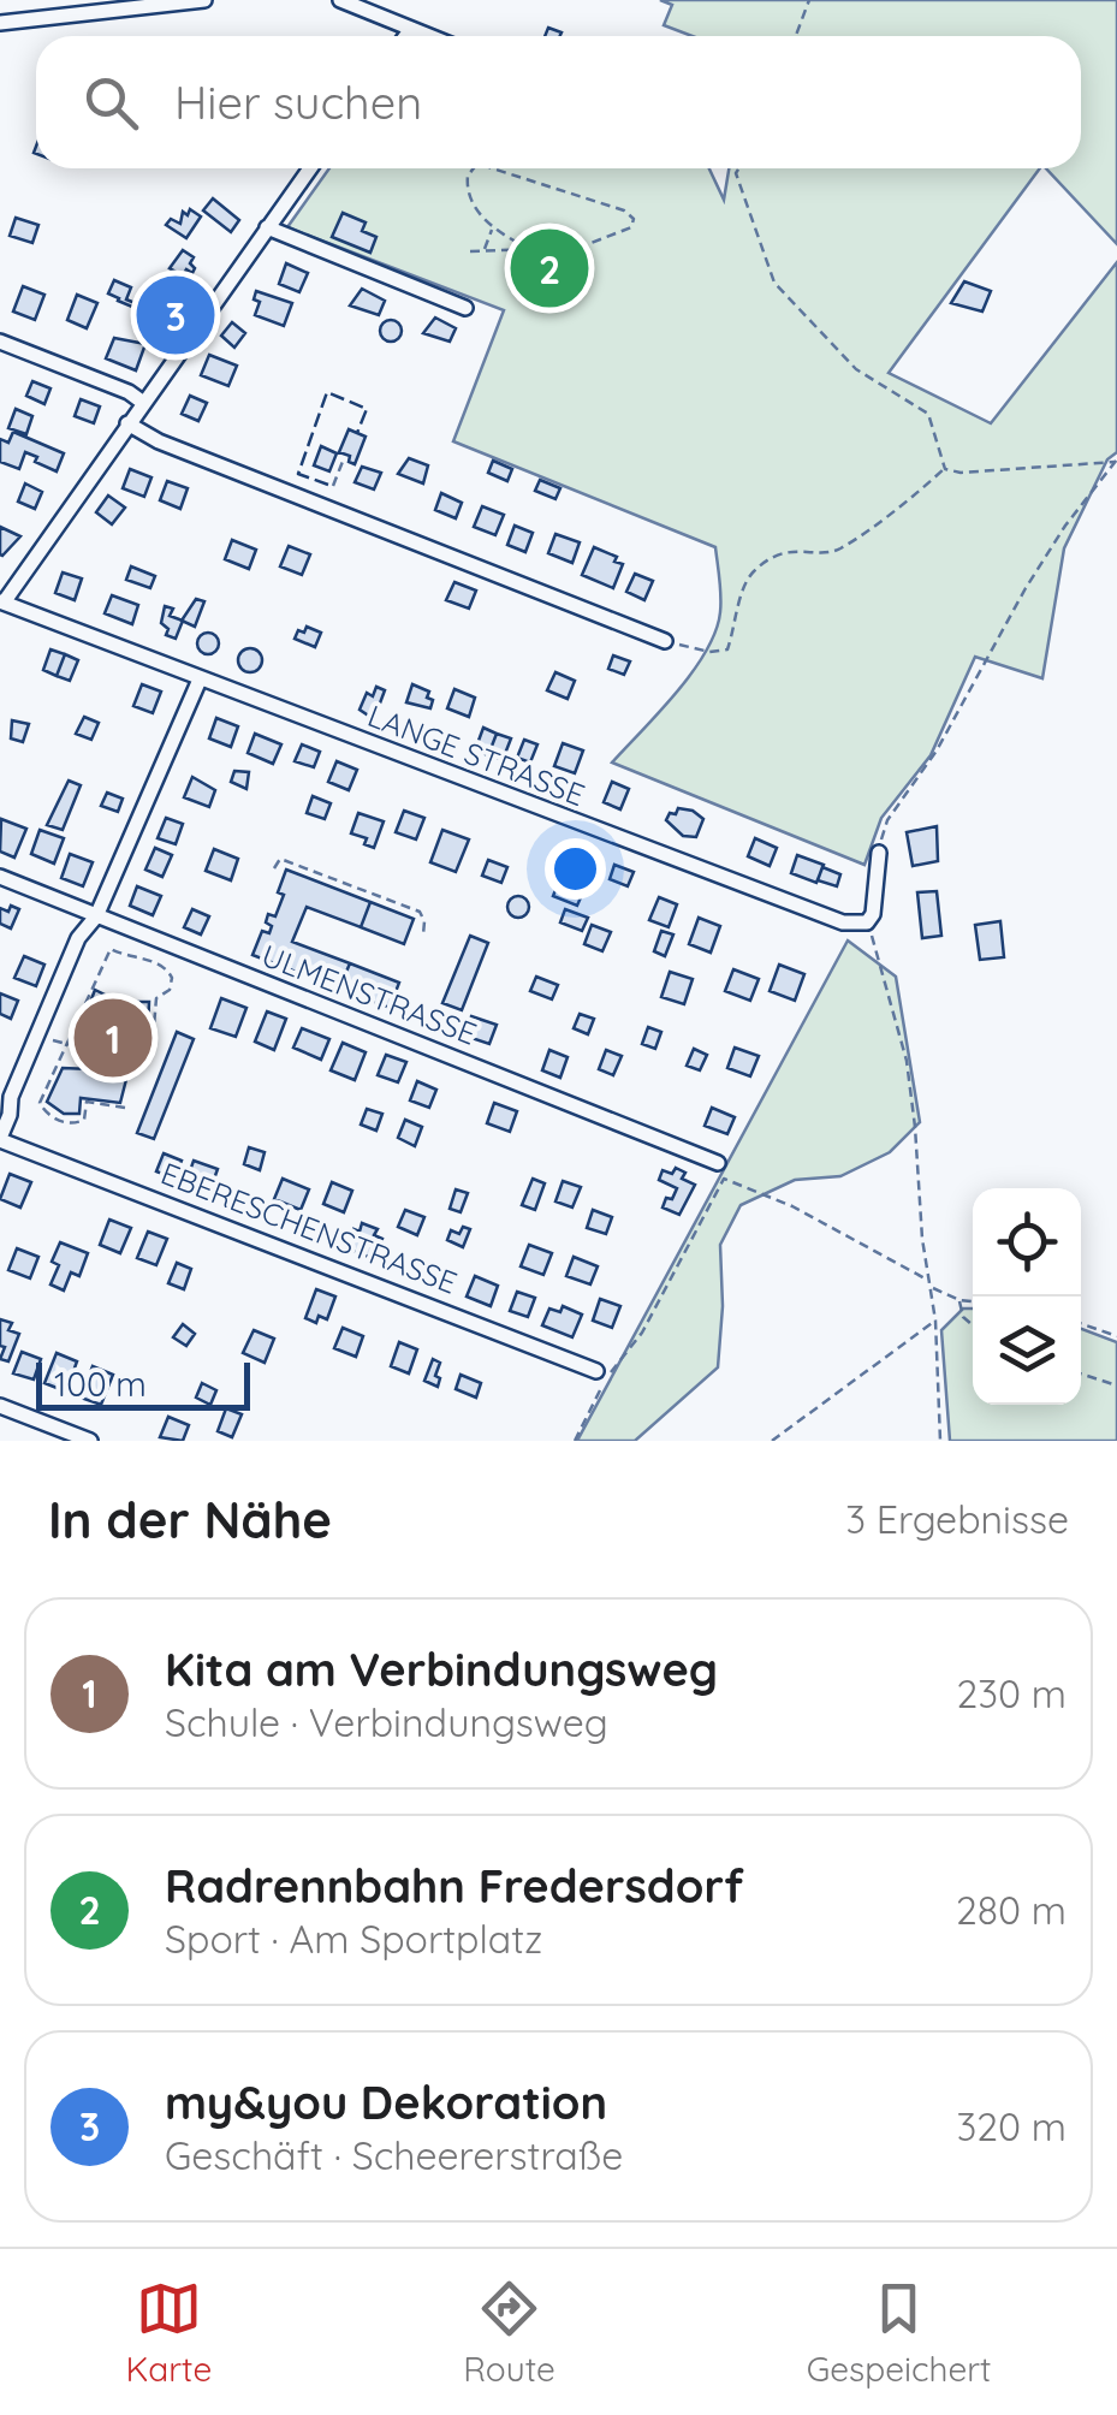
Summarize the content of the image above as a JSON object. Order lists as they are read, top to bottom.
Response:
{
  "streets": {
    "street": ["LANGE STRASSE", "ULMENSTRASSE", "EBERESCHENSTRASSE"]
  },
  "scale_bar": "100 m",
  "page": {
    "search": "Hier suchen",
    "pins": ["2", "3", "1"],
    "scale": "100 m",
    "heading": ["In der Nähe", "3 Ergebnisse"],
    "list": [
      {
        "mark": "1",
        "name": "Kita am Verbindungsweg",
        "note": "Schule · Verbindungsweg",
        "value": "230 m"
      },
      {
        "mark": "2",
        "name": "Radrennbahn Fredersdorf",
        "note": "Sport · Am Sportplatz",
        "value": "280 m"
      },
      {
        "mark": "3",
        "name": "my&you Dekoration",
        "note": "Geschäft · Scheererstraße",
        "value": "320 m"
      }
    ],
    "nav": ["Karte", "Route", "Gespeichert"]
  }
}
